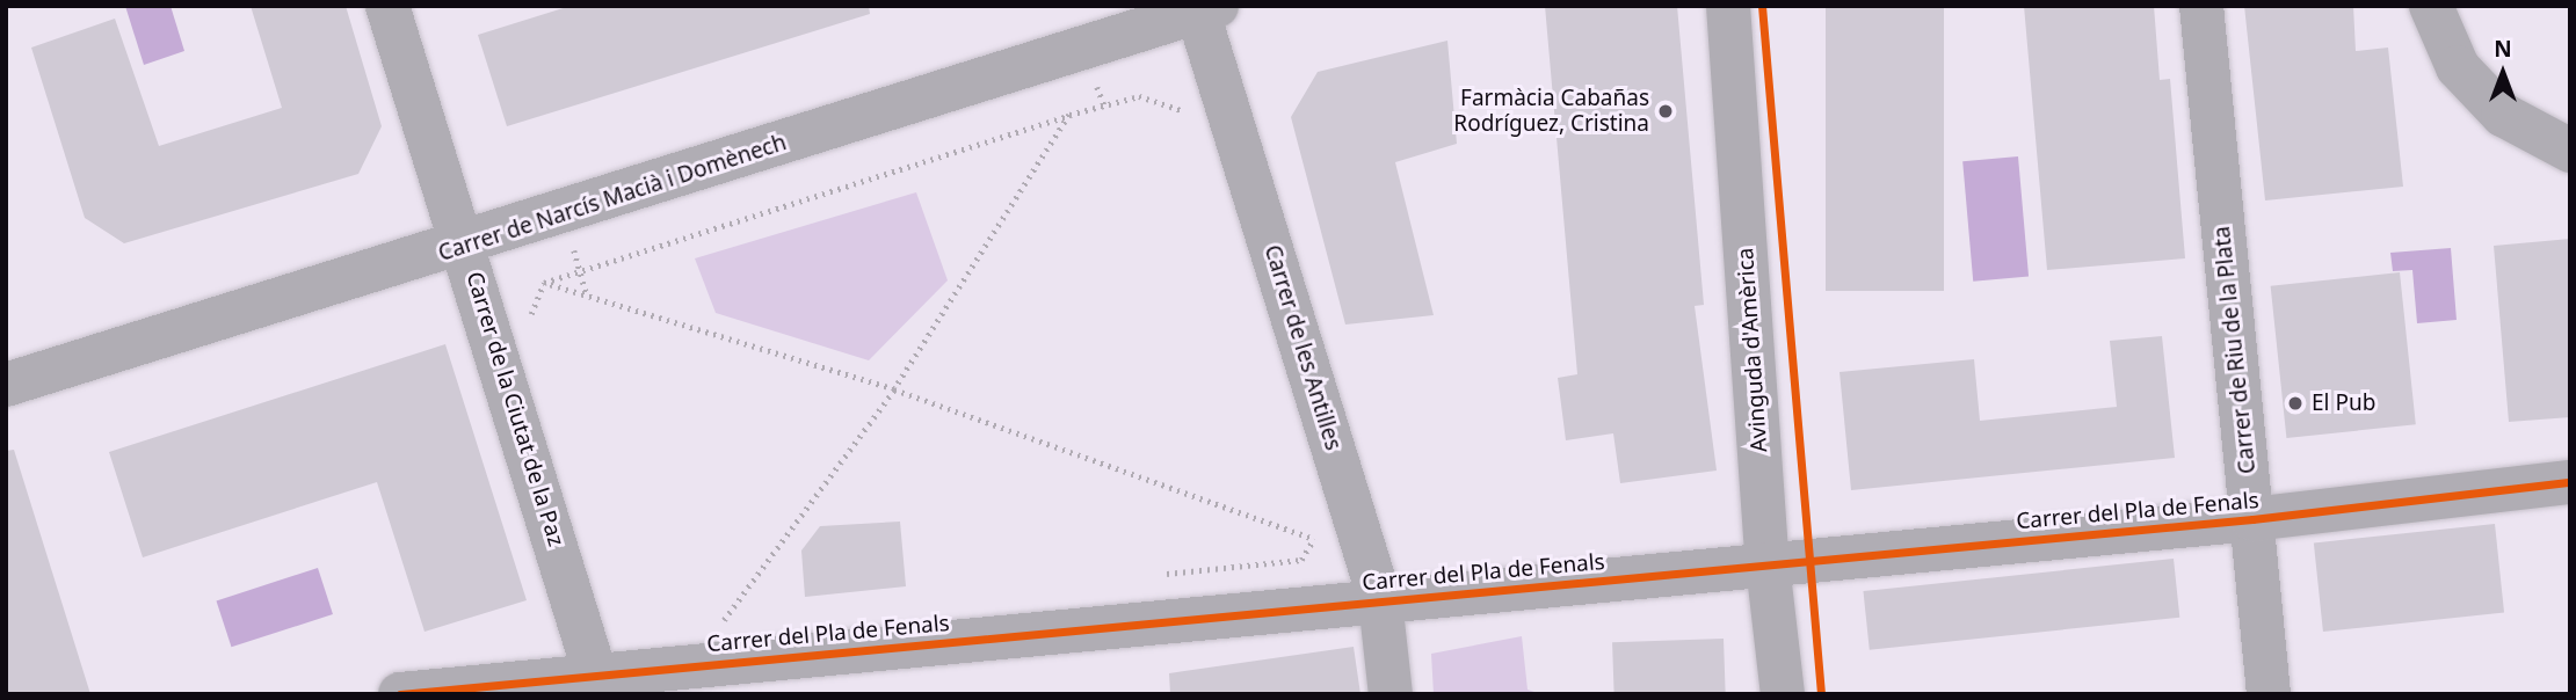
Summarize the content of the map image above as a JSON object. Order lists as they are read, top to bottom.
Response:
{
  "streets": {
    "street": [
      "Carrer de Narcís Macià i Domènech",
      "Carrer de les Antilles",
      "Avinguda d'Amèrica",
      "Carrer de Riu de la Plata",
      "Carrer de la Ciutat de la Paz",
      "Carrer del Pla de Fenals"
    ]
  },
  "crossings": [
    ["Carrer de Narcís Macià i Domènech", "Carrer de les Antilles"],
    ["Carrer de Narcís Macià i Domènech", "Carrer de la Ciutat de la Paz"],
    ["Carrer de les Antilles", "Carrer del Pla de Fenals"],
    ["Avinguda d'Amèrica", "Carrer del Pla de Fenals"],
    ["Carrer de Riu de la Plata", "Carrer del Pla de Fenals"],
    ["Carrer de la Ciutat de la Paz", "Carrer del Pla de Fenals"]
  ],
  "places": ["Farmàcia Cabañas Rodríguez, Cristina", "El Pub"],
  "north": "top"
}
